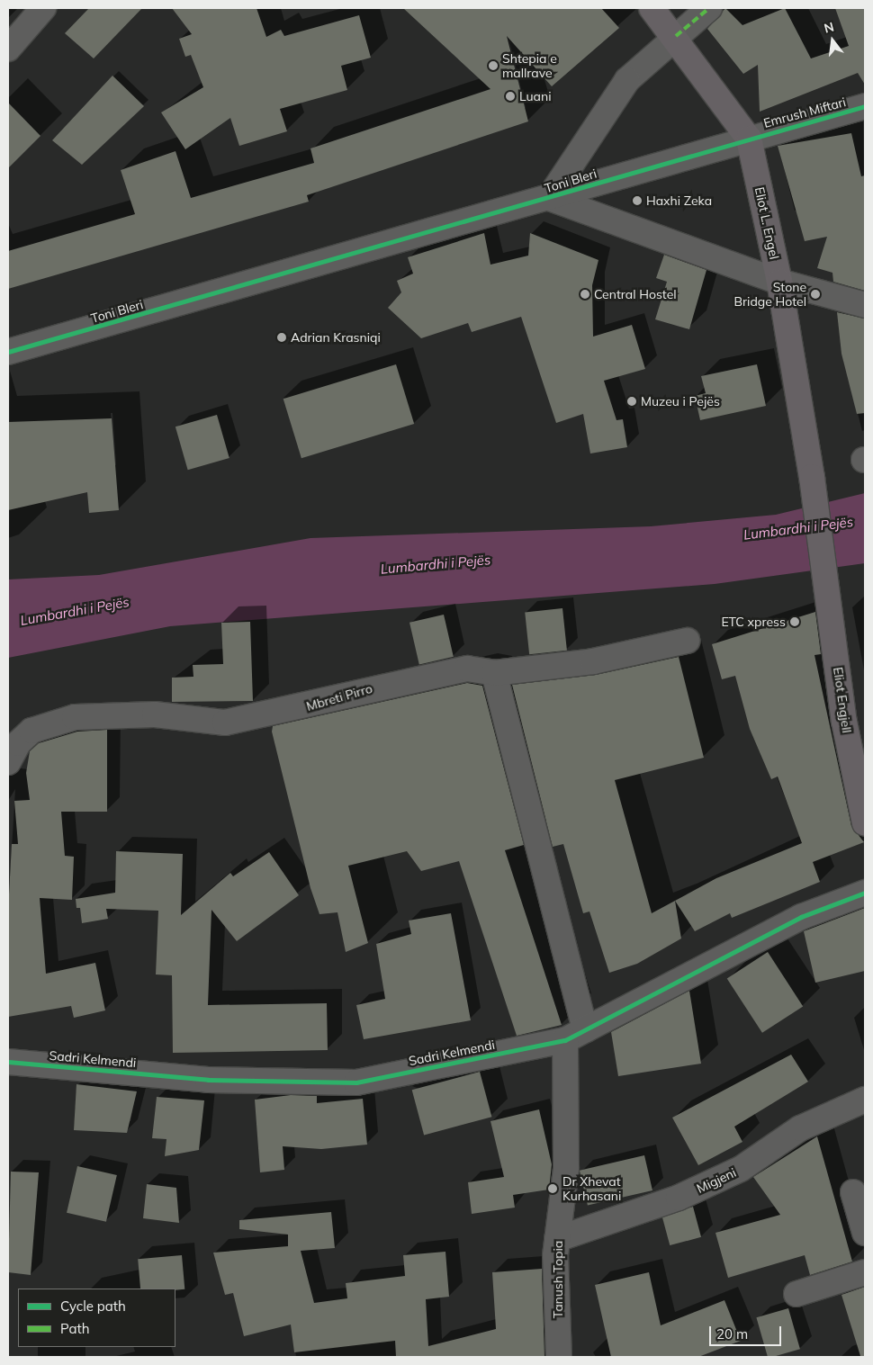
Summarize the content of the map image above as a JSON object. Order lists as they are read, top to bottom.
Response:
{
  "streets": {
    "main road": ["Eliot L. Engel", "Eliot Engjell"],
    "street": [
      "Emrush Miftari",
      "Toni Bleri",
      "Mbreti Pirro",
      "Sadri Kelmendi",
      "Migjeni",
      "Tanush Topia"
    ]
  },
  "crossings": [
    ["Emrush Miftari", "Toni Bleri"],
    ["Emrush Miftari", "Eliot L. Engel"],
    ["Toni Bleri", "Eliot L. Engel"],
    ["Eliot L. Engel", "Eliot Engjell"],
    ["Mbreti Pirro", "Tanush Topia"],
    ["Sadri Kelmendi", "Tanush Topia"],
    ["Migjeni", "Tanush Topia"]
  ],
  "water": ["Lumbardhi i Pejës"],
  "places": [
    "Shtepia e mallrave",
    "Luani",
    "Haxhi Zeka",
    "Central Hostel",
    "Stone Bridge Hotel",
    "Adrian Krasniqi",
    "Muzeu i Pejës",
    "ETC xpress",
    "Dr Xhevat Kurhasani"
  ],
  "legend": ["Cycle path", "Path"],
  "scale_bar": "20 m",
  "north": "top"
}
